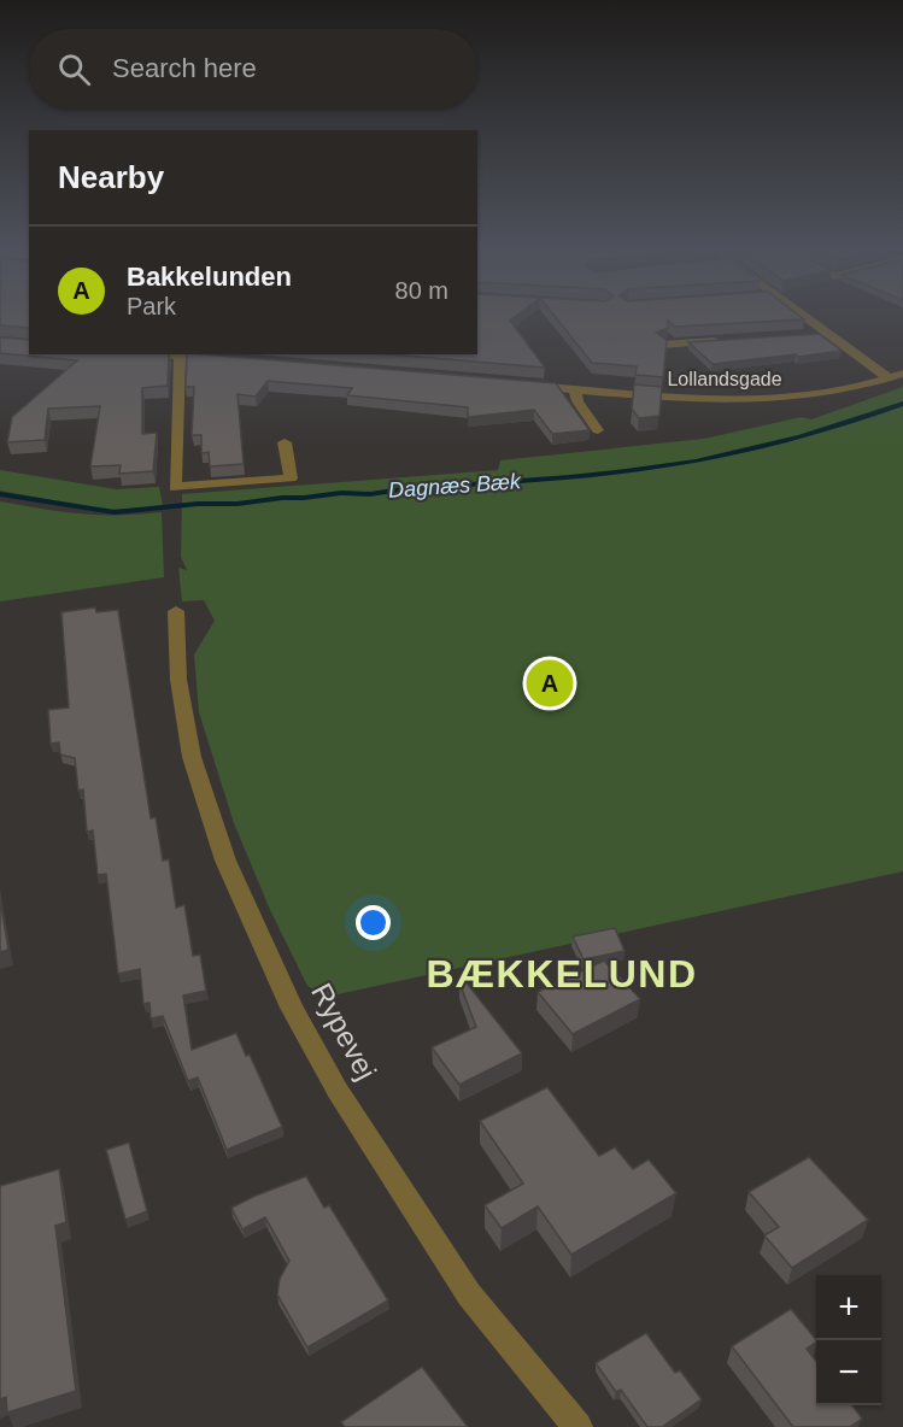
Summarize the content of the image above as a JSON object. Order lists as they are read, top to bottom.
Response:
{
  "streets": {
    "street": ["Lollandsgade", "Rypevej"]
  },
  "districts": ["BÆKKELUND"],
  "water": ["Dagnæs Bæk"],
  "page": {
    "search": "Search here",
    "heading": "Nearby",
    "list": [
      {
        "mark": "A",
        "name": "Bakkelunden",
        "note": "Park",
        "value": "80 m"
      }
    ],
    "pins": "A",
    "map_buttons": ["+", "−"]
  }
}
